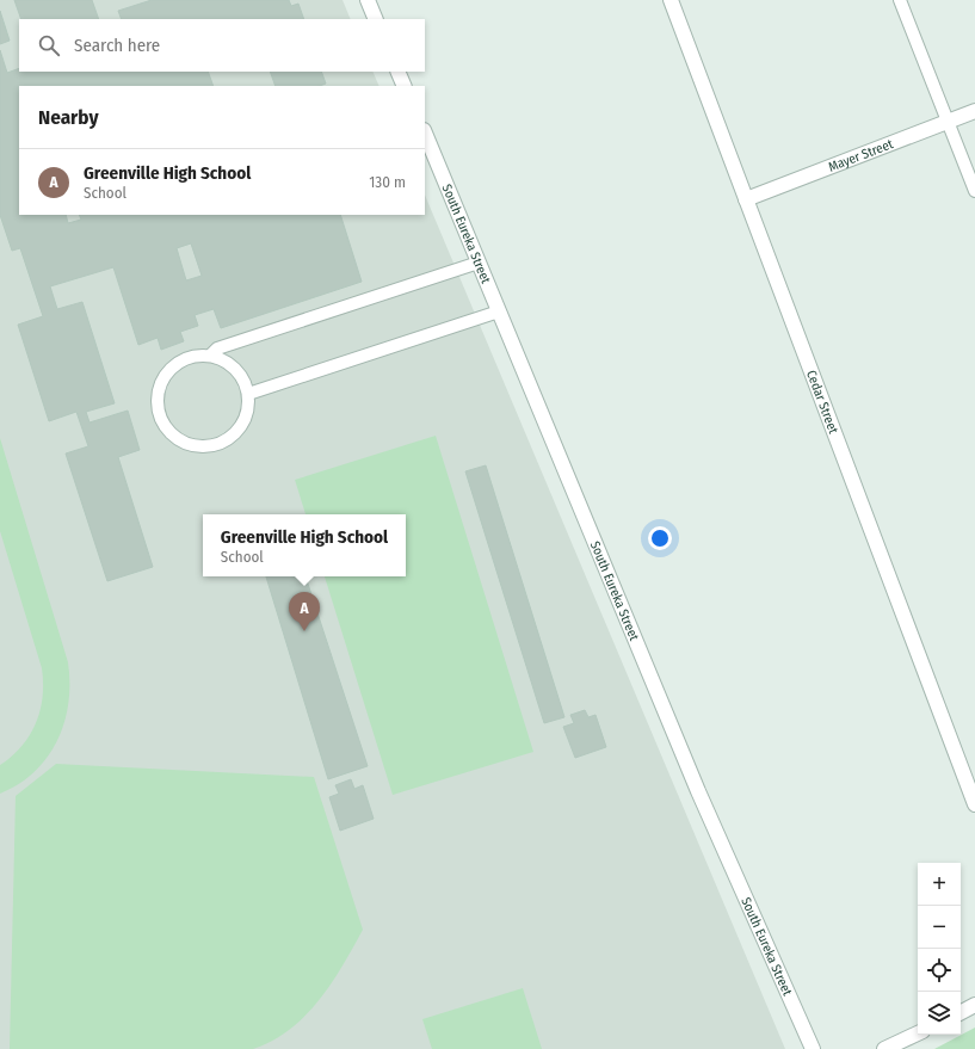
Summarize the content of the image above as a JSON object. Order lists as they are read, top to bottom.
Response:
{
  "streets": {
    "street": ["Mayer Street", "South Eureka Street", "Cedar Street"]
  },
  "crossings": [
    ["Mayer Street", "Cedar Street"]
  ],
  "page": {
    "search": "Search here",
    "heading": "Nearby",
    "list": [
      {
        "mark": "A",
        "name": "Greenville High School",
        "note": "School",
        "value": "130 m"
      }
    ],
    "popup": ["Greenville High School", "School"],
    "pins": "A",
    "map_buttons": ["+", "−"]
  }
}
